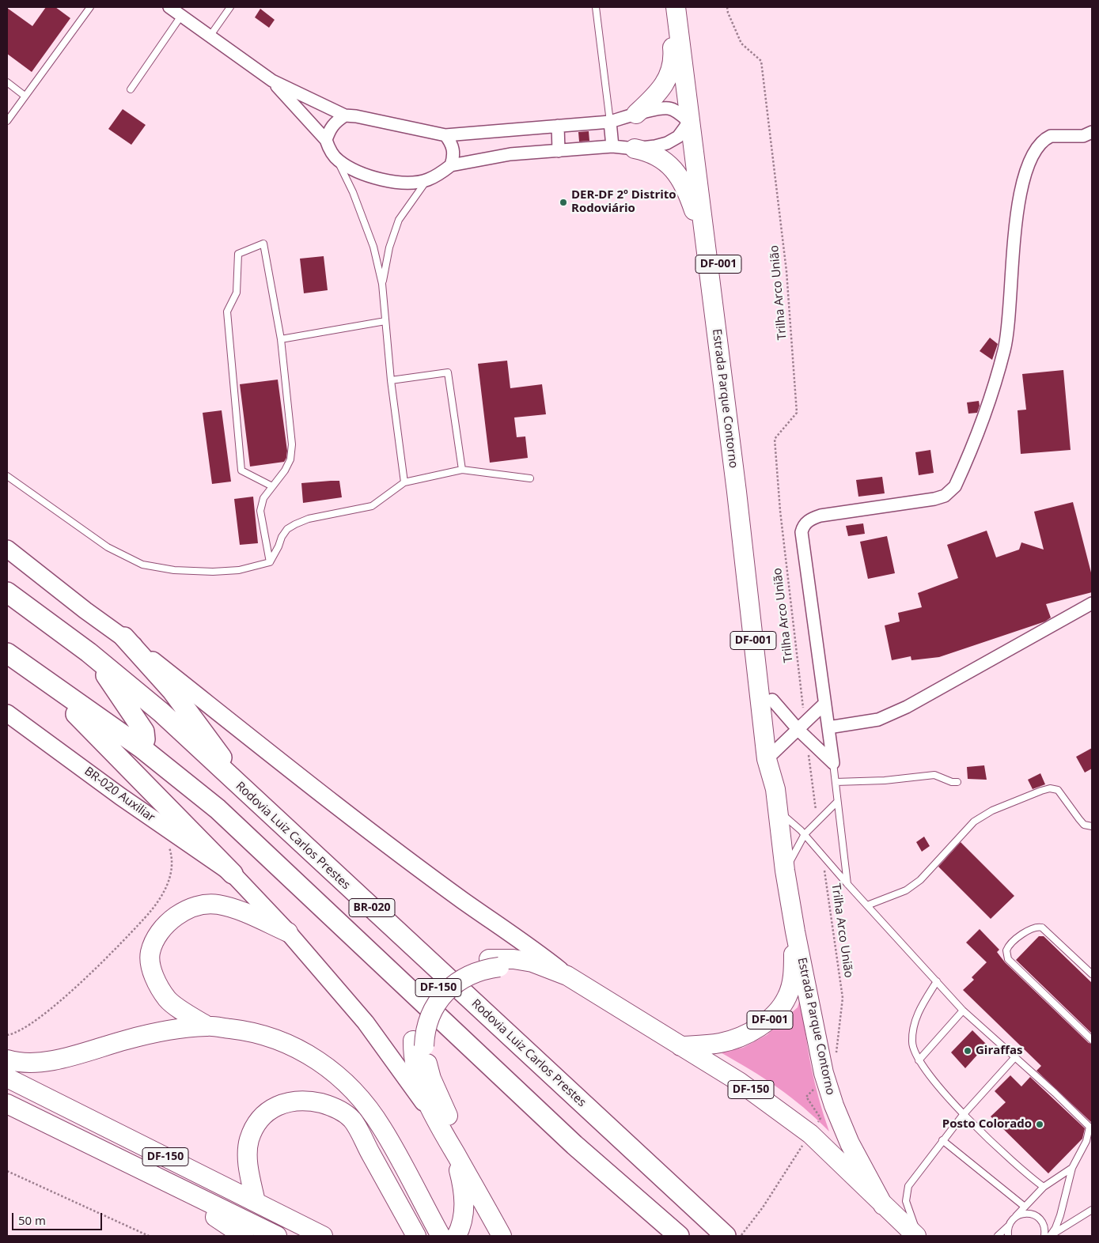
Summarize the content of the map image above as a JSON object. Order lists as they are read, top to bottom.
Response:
{
  "streets": {
    "highway": ["Rodovia Luiz Carlos Prestes", "BR-020"],
    "main road": [
      "DF-001",
      "Estrada Parque Contorno",
      "BR-020 Auxiliar",
      "DF-150"
    ],
    "path": ["Trilha Arco União"]
  },
  "crossings": [
    ["Estrada Parque Contorno", "DF-150"],
    ["BR-020 Auxiliar", "DF-150"]
  ],
  "places": ["DER-DF 2º Distrito Rodoviário", "Giraffas", "Posto Colorado"],
  "scale_bar": "50 m"
}
